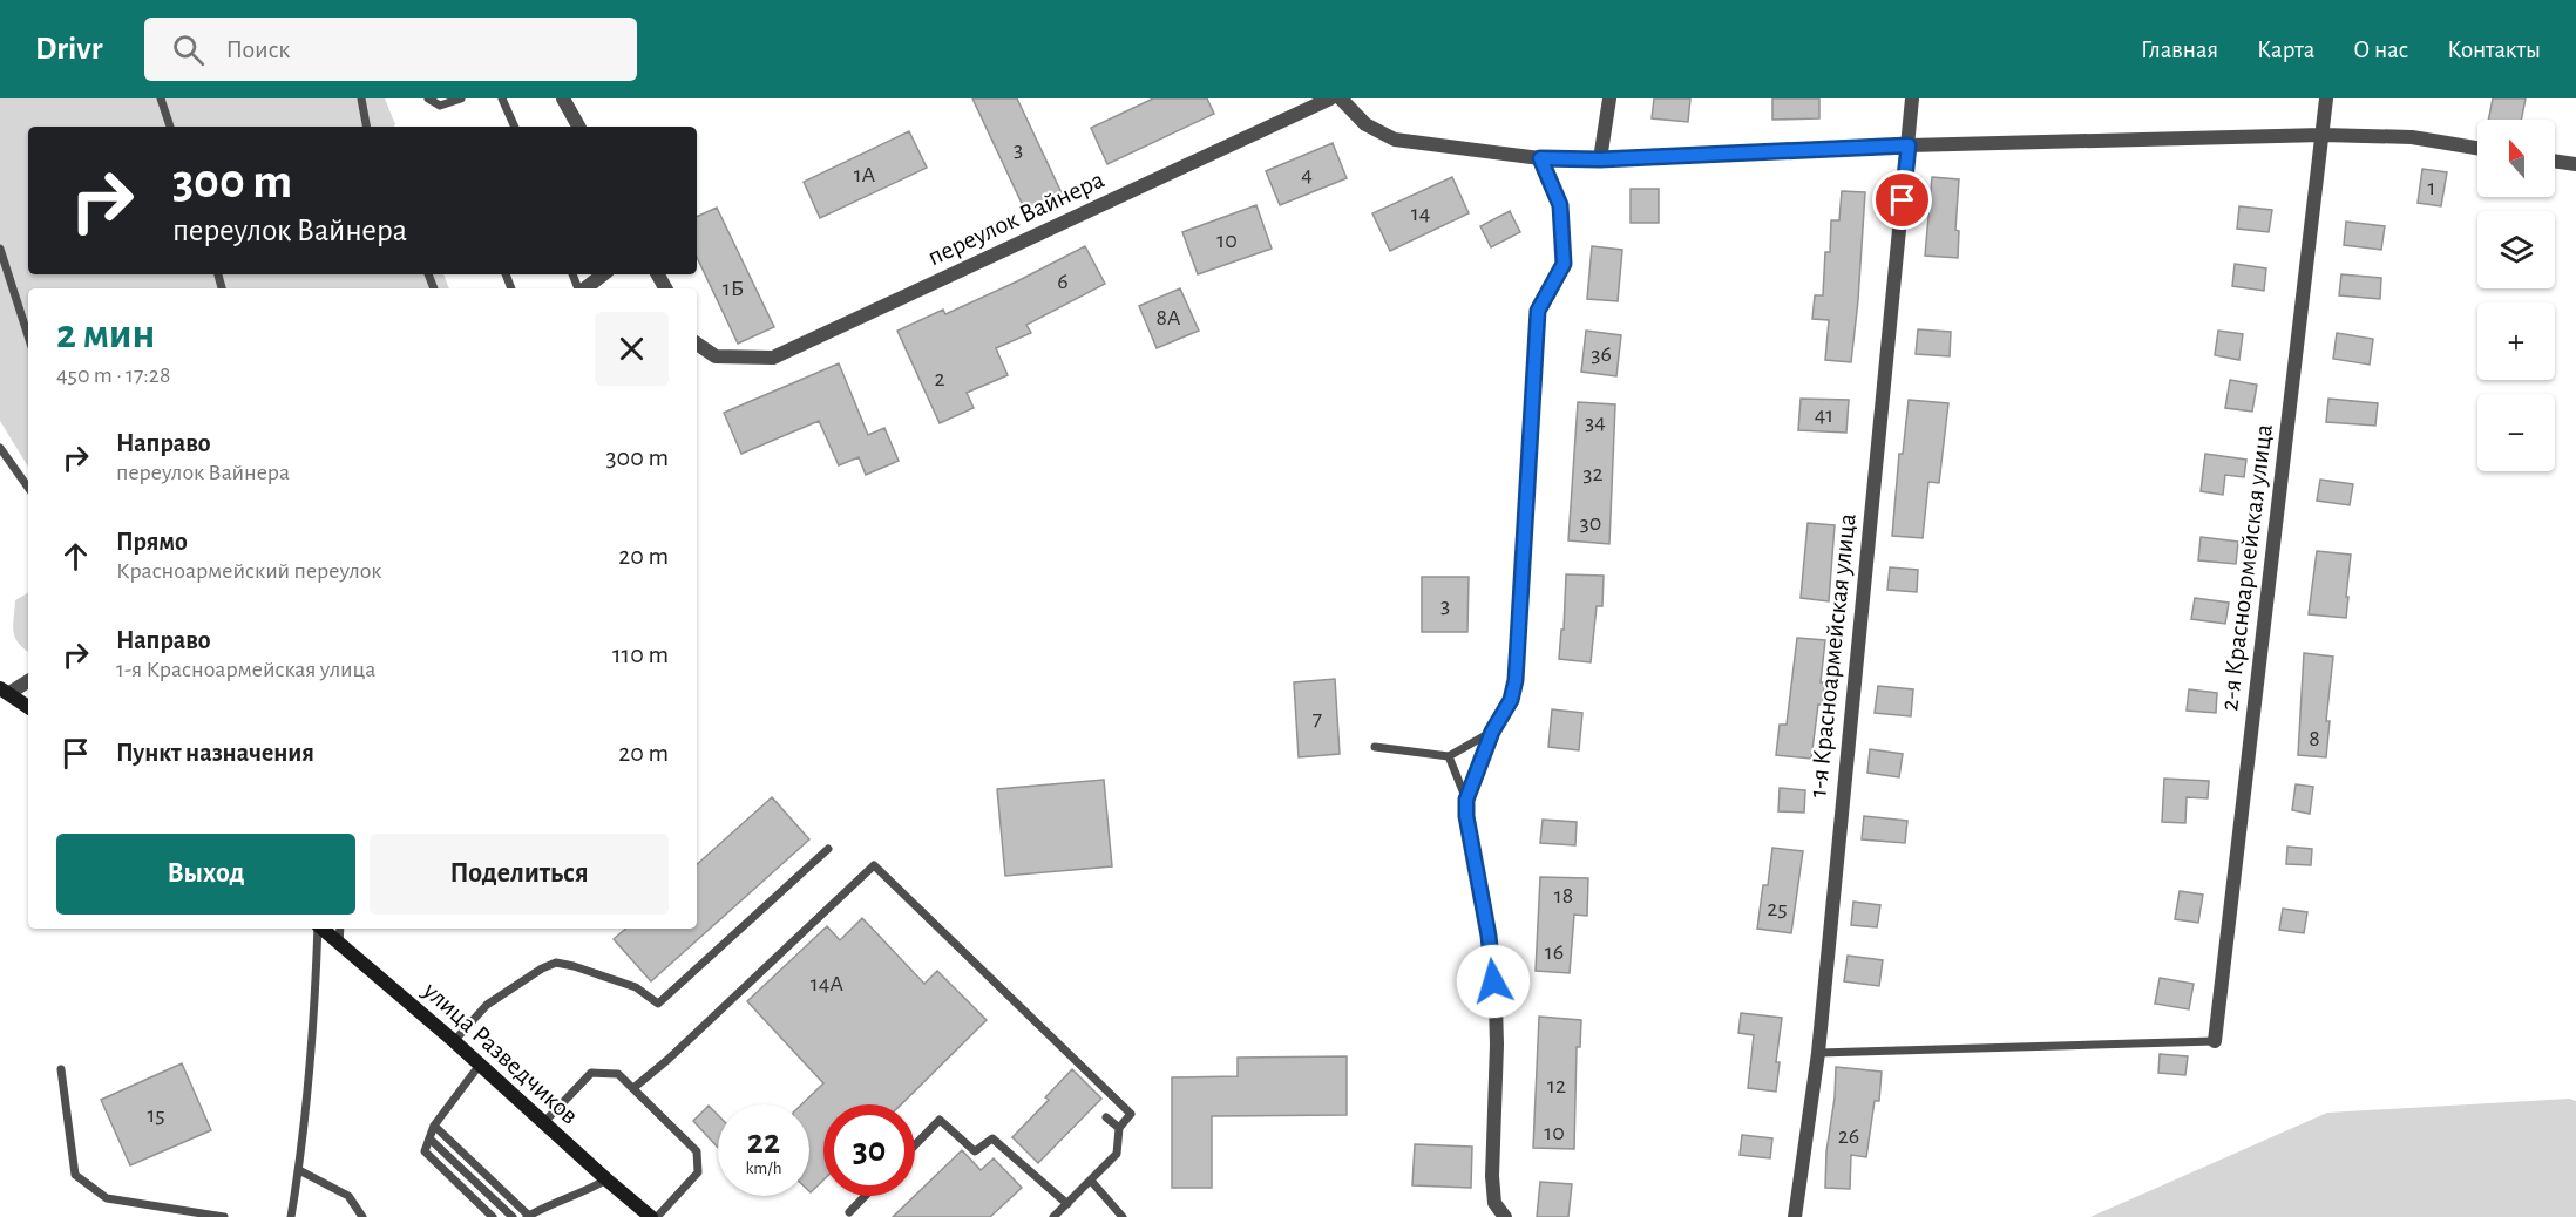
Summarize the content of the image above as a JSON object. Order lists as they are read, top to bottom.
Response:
{
  "streets": {
    "main road": ["улица Разведчиков"],
    "street": ["переулок Вайнера", "2-я Красноармейская улица", "1-я Красноармейская улица"]
  },
  "house_numbers": [
    "3",
    "1А",
    "4",
    "1",
    "14",
    "10",
    "6",
    "1Б",
    "8А",
    "36",
    "2",
    "41",
    "34",
    "32",
    "30",
    "3",
    "7",
    "8",
    "18",
    "25",
    "16",
    "14А",
    "12",
    "15",
    "10",
    "26"
  ],
  "north": "top",
  "page": {
    "header": "Drivr",
    "search": "Поиск",
    "nav": [
      "Главная",
      "Карта",
      "О нас",
      "Контакты"
    ],
    "map_buttons": ["+", "−"],
    "turn": ["300 m", "переулок Вайнера"],
    "heading": ["2 мин", "450 m · 17:28"],
    "list": [
      {
        "name": "Направо",
        "note": "переулок Вайнера",
        "value": "300 m"
      },
      {
        "name": "Прямо",
        "note": "Красноармейский переулок",
        "value": "20 m"
      },
      {
        "name": "Направо",
        "note": "1-я Красноармейская улица",
        "value": "110 m"
      },
      {
        "name": "Пункт назначения",
        "value": "20 m"
      }
    ],
    "buttons": ["Выход", "Поделиться"],
    "speed": "22 km/h",
    "limit": "30"
  }
}
